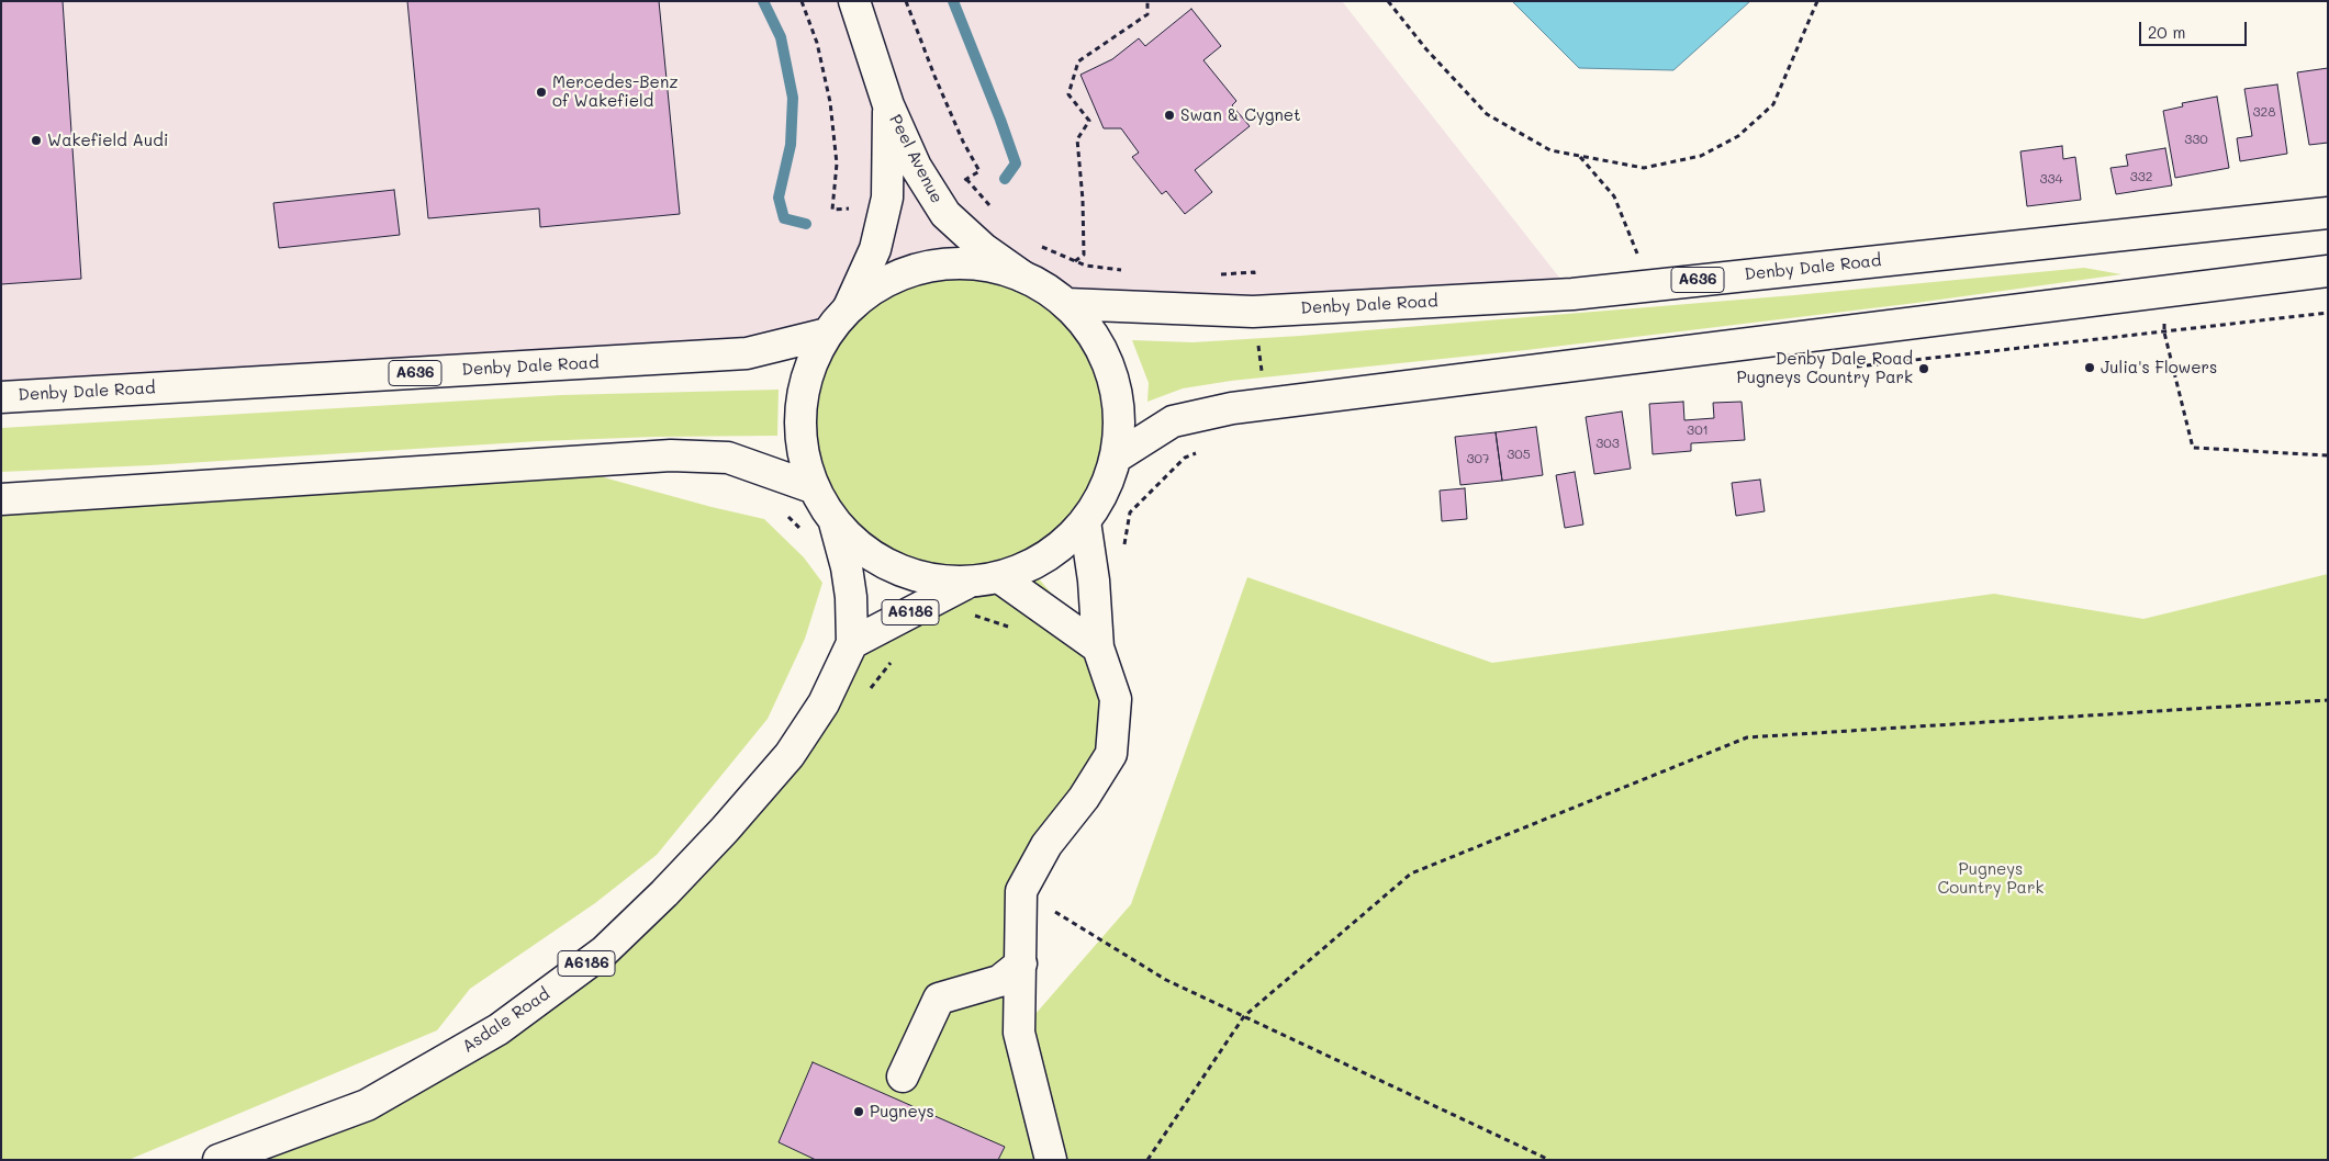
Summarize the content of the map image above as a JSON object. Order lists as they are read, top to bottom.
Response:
{
  "streets": {
    "main road": [
      "Peel Avenue",
      "Denby Dale Road",
      "A636",
      "A6186",
      "Asdale Road"
    ]
  },
  "crossings": [
    ["A6186", "Asdale Road"]
  ],
  "parks": ["Pugneys Country Park"],
  "places": [
    "Mercedes-Benz of Wakefield",
    "Swan & Cygnet",
    "Wakefield Audi",
    "Julia's Flowers",
    "Denby Dale Road Pugneys Country Park",
    "Pugneys"
  ],
  "house_numbers": [
    "328",
    "330",
    "332",
    "334",
    "301",
    "303",
    "305",
    "307"
  ],
  "scale_bar": "20 m"
}
